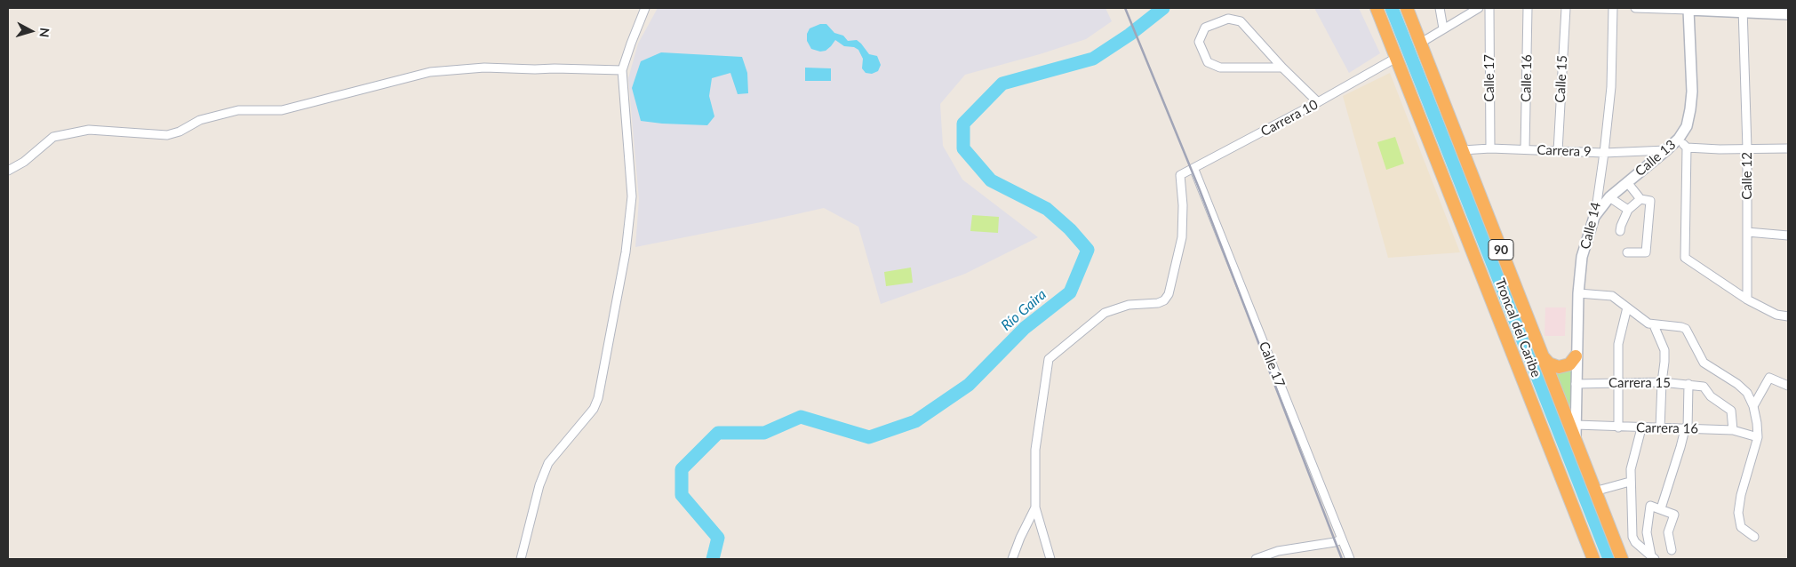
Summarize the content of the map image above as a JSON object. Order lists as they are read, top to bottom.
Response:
{
  "streets": {
    "highway": ["90", "Troncal del Caribe"],
    "main road": ["Calle 13", "Calle 14"],
    "street": [
      "Calle 17",
      "Calle 16",
      "Calle 15",
      "Carrera 10",
      "Carrera 9",
      "Calle 12",
      "Carrera 15",
      "Carrera 16"
    ]
  },
  "crossings": [
    ["Calle 17", "Carrera 10"],
    ["Calle 17", "Carrera 9"],
    ["Calle 16", "Carrera 9"],
    ["Calle 15", "Carrera 9"],
    ["Carrera 10", "Troncal del Caribe"],
    ["Carrera 9", "Calle 13"],
    ["Carrera 9", "Calle 14"],
    ["Carrera 9", "Troncal del Caribe"],
    ["Calle 13", "Calle 12"],
    ["Calle 13", "Calle 14"],
    ["Calle 14", "Troncal del Caribe"],
    ["Calle 14", "Carrera 15"],
    ["Calle 14", "Carrera 16"],
    ["Carrera 15", "Carrera 16"]
  ],
  "water": ["Río Gaira"],
  "north": "right"
}
